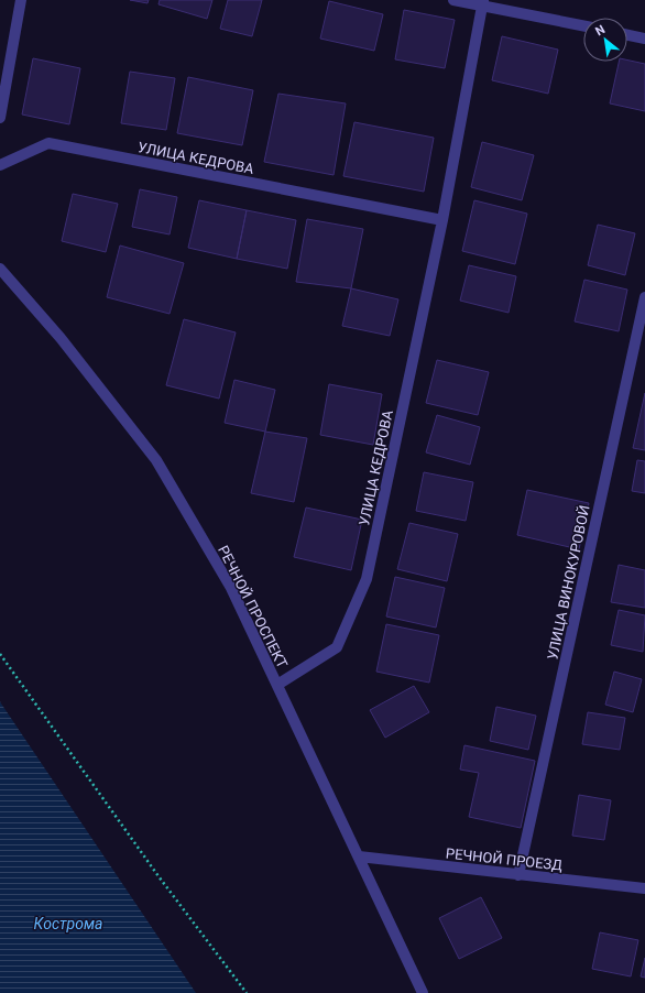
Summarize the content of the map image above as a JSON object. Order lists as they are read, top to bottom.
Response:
{
  "streets": {
    "street": [
      "УЛИЦА КЕДРОВА",
      "УЛИЦА ВИНОКУРОВОЙ",
      "РЕЧНОЙ ПРОСПЕКТ",
      "РЕЧНОЙ ПРОЕЗД"
    ]
  },
  "crossings": [
    ["УЛИЦА КЕДРОВА", "РЕЧНОЙ ПРОСПЕКТ"],
    ["УЛИЦА ВИНОКУРОВОЙ", "РЕЧНОЙ ПРОЕЗД"],
    ["РЕЧНОЙ ПРОСПЕКТ", "РЕЧНОЙ ПРОЕЗД"]
  ],
  "water": ["Кострома"],
  "north": "top left"
}
